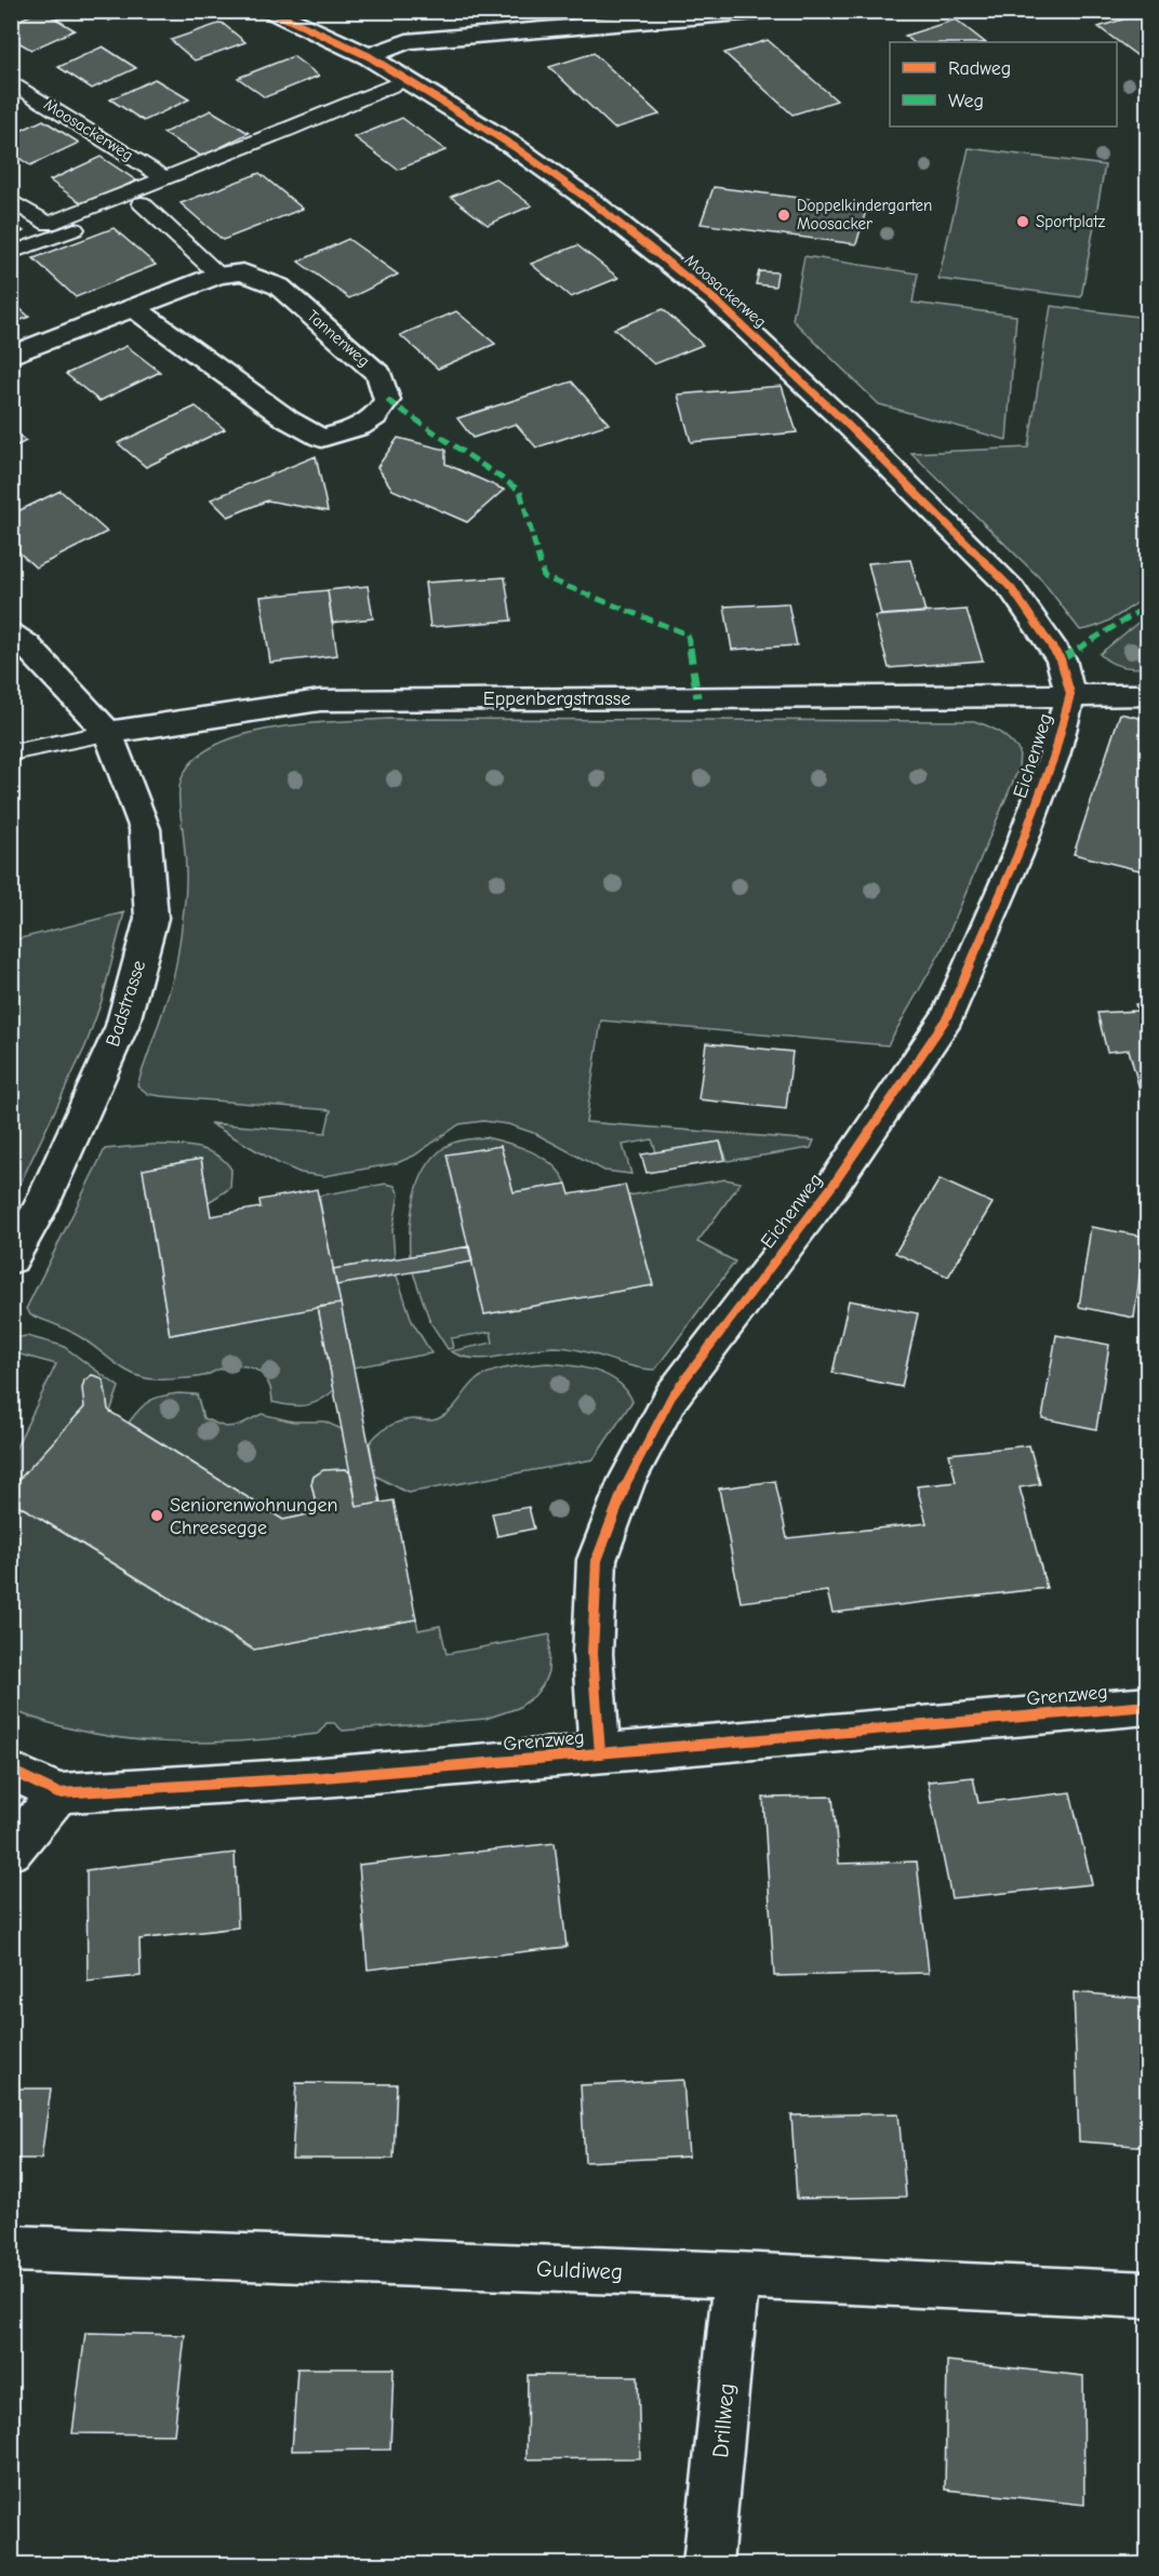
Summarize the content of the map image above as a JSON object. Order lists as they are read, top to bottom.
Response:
{
  "streets": {
    "street": [
      "Moosackerweg",
      "Tannenweg",
      "Eppenbergstrasse",
      "Eichenweg",
      "Badstrasse",
      "Grenzweg",
      "Guldiweg",
      "Drillweg"
    ]
  },
  "crossings": [
    ["Moosackerweg", "Eppenbergstrasse"],
    ["Moosackerweg", "Eichenweg"],
    ["Eppenbergstrasse", "Eichenweg"],
    ["Eppenbergstrasse", "Badstrasse"],
    ["Eichenweg", "Grenzweg"],
    ["Guldiweg", "Drillweg"]
  ],
  "places": ["Doppelkindergarten Moosacker", "Sportplatz", "Seniorenwohnungen Chreesegge"],
  "legend": ["Radweg", "Weg"]
}
